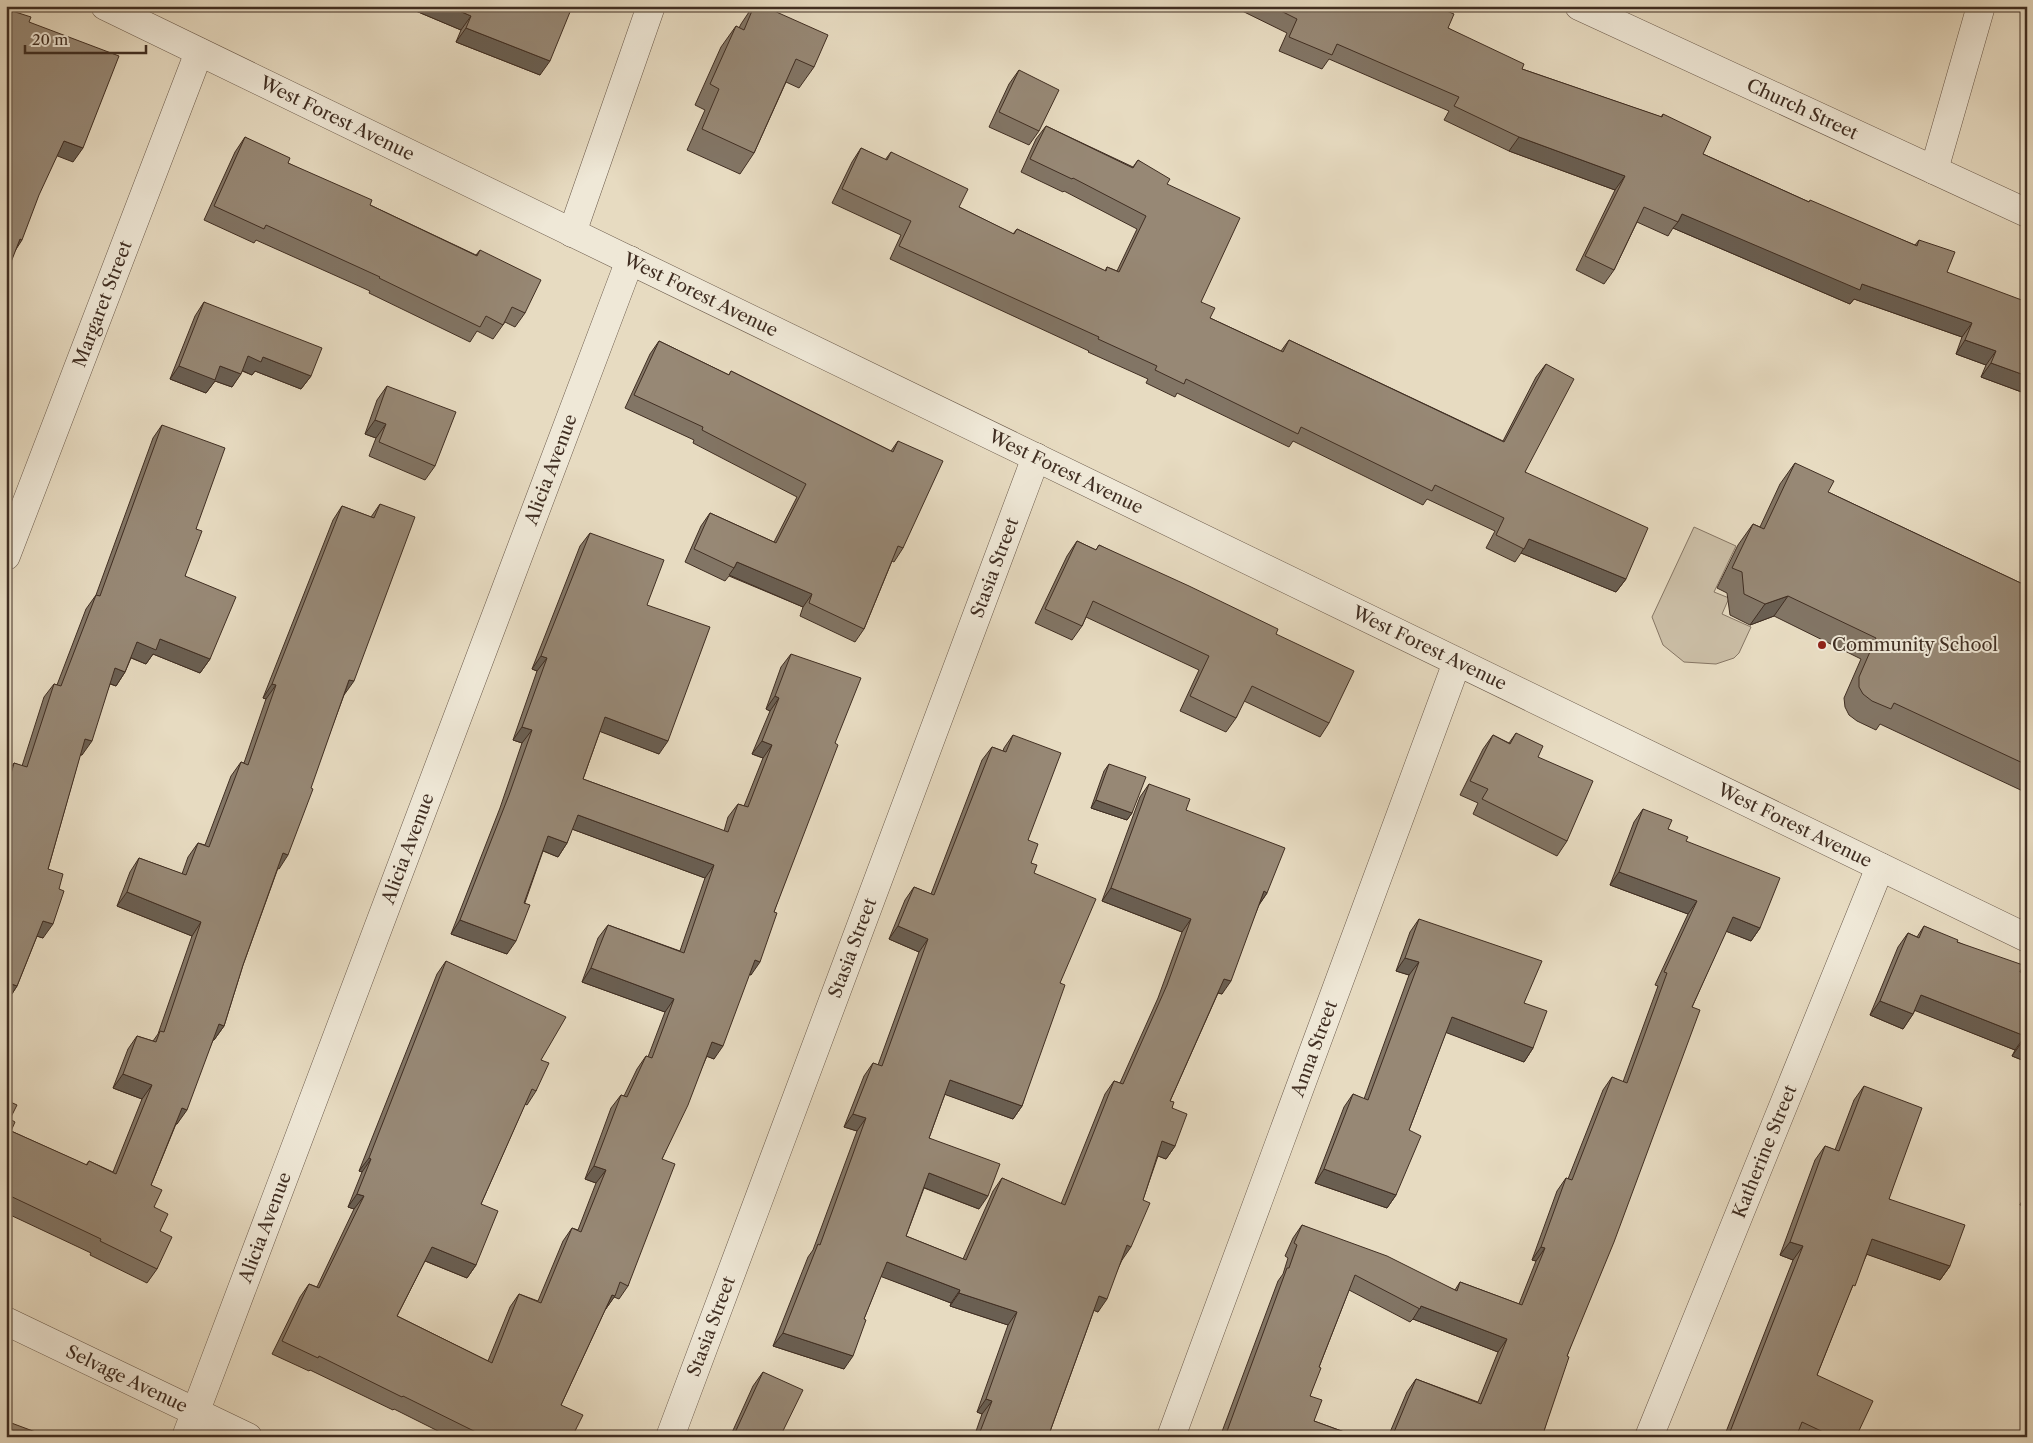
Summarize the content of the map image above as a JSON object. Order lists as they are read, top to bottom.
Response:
{
  "streets": {
    "street": [
      "Church Street",
      "West Forest Avenue",
      "Margaret Street",
      "Alicia Avenue",
      "Stasia Street",
      "Anna Street",
      "Katherine Street",
      "Selvage Avenue"
    ]
  },
  "crossings": [
    ["West Forest Avenue", "Margaret Street"],
    ["West Forest Avenue", "Alicia Avenue"],
    ["West Forest Avenue", "Stasia Street"],
    ["West Forest Avenue", "Anna Street"],
    ["West Forest Avenue", "Katherine Street"],
    ["Alicia Avenue", "Selvage Avenue"]
  ],
  "places": ["Community School"],
  "scale_bar": "20 m"
}
